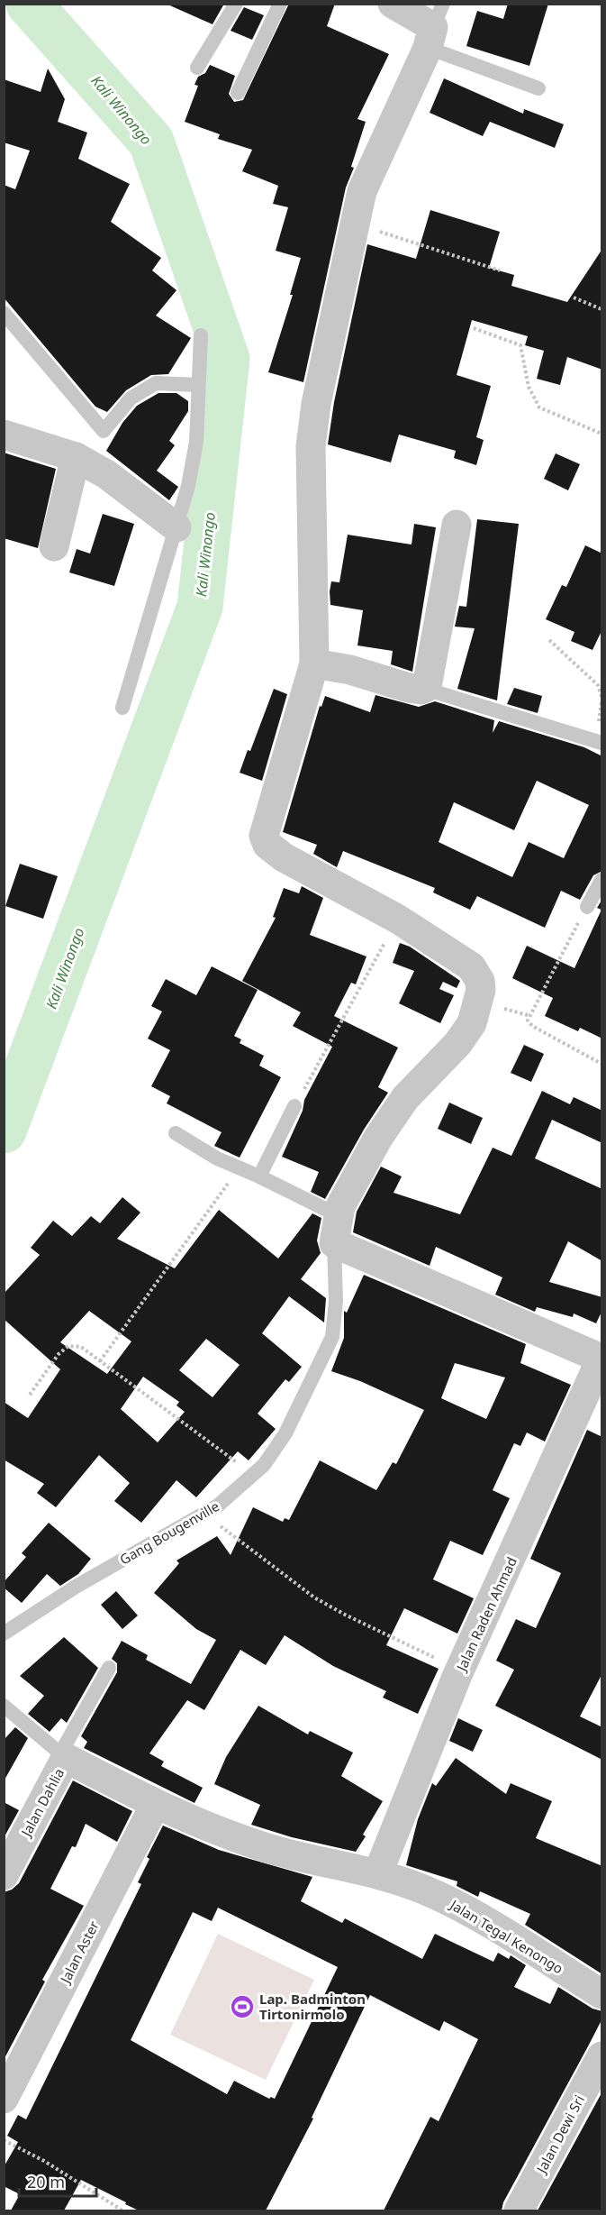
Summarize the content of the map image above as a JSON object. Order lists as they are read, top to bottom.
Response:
{
  "streets": {
    "street": [
      "Jalan Raden Ahmad",
      "Jalan Dahlia",
      "Jalan Tegal Kenongo",
      "Jalan Aster",
      "Jalan Dewi Sri"
    ],
    "lane": ["Gang Bougenville"]
  },
  "crossings": [
    ["Jalan Raden Ahmad", "Jalan Tegal Kenongo"],
    ["Jalan Dahlia", "Jalan Tegal Kenongo"],
    ["Jalan Tegal Kenongo", "Jalan Aster"]
  ],
  "water": ["Kali Winongo"],
  "places": {
    "sports": ["Lap. Badminton Tirtonirmolo"]
  },
  "scale_bar": "20 m"
}
